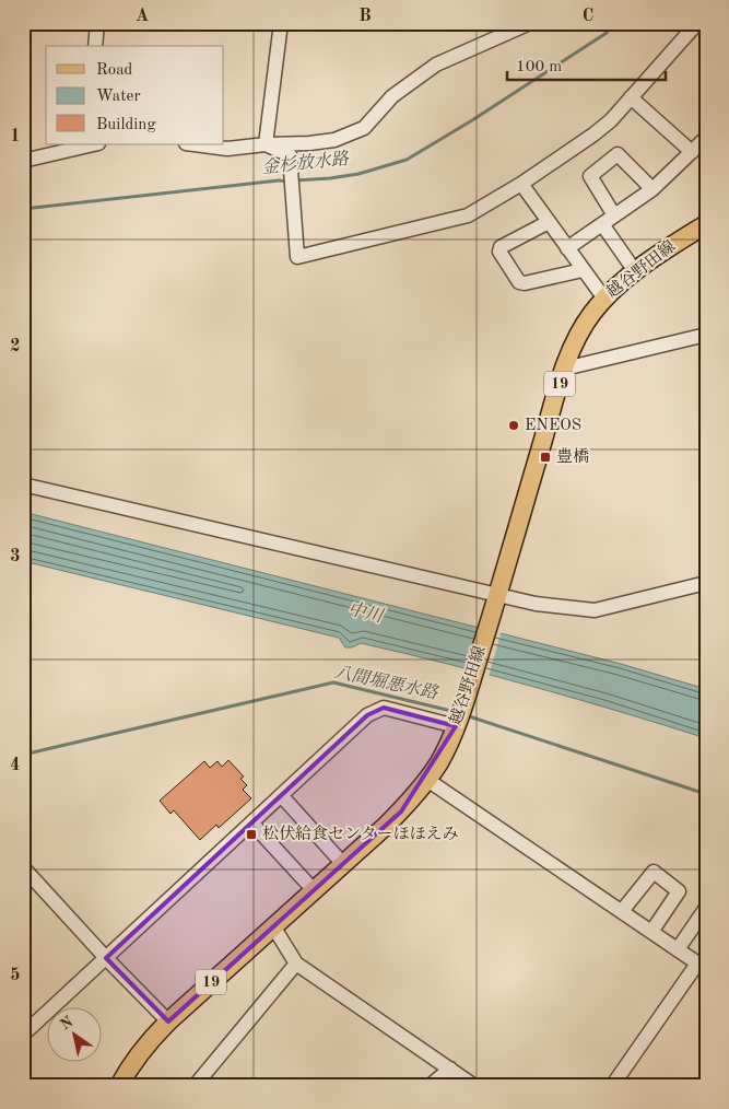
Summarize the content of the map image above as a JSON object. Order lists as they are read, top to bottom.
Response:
{
  "streets": {
    "main road": ["越谷野田線", "19"]
  },
  "water": ["金杉放水路", "中川", "八間堀悪水路"],
  "places": {
    "other": ["ENEOS"],
    "transit": ["豊橋", "松伏給食センターほほえみ"]
  },
  "legend": ["Road", "Water", "Building"],
  "scale_bar": "100 m",
  "north": "top left",
  "grid": {
    "columns": ["A", "B", "C"],
    "rows": [
      "1",
      "2",
      "3",
      "4",
      "5"
    ]
  }
}
